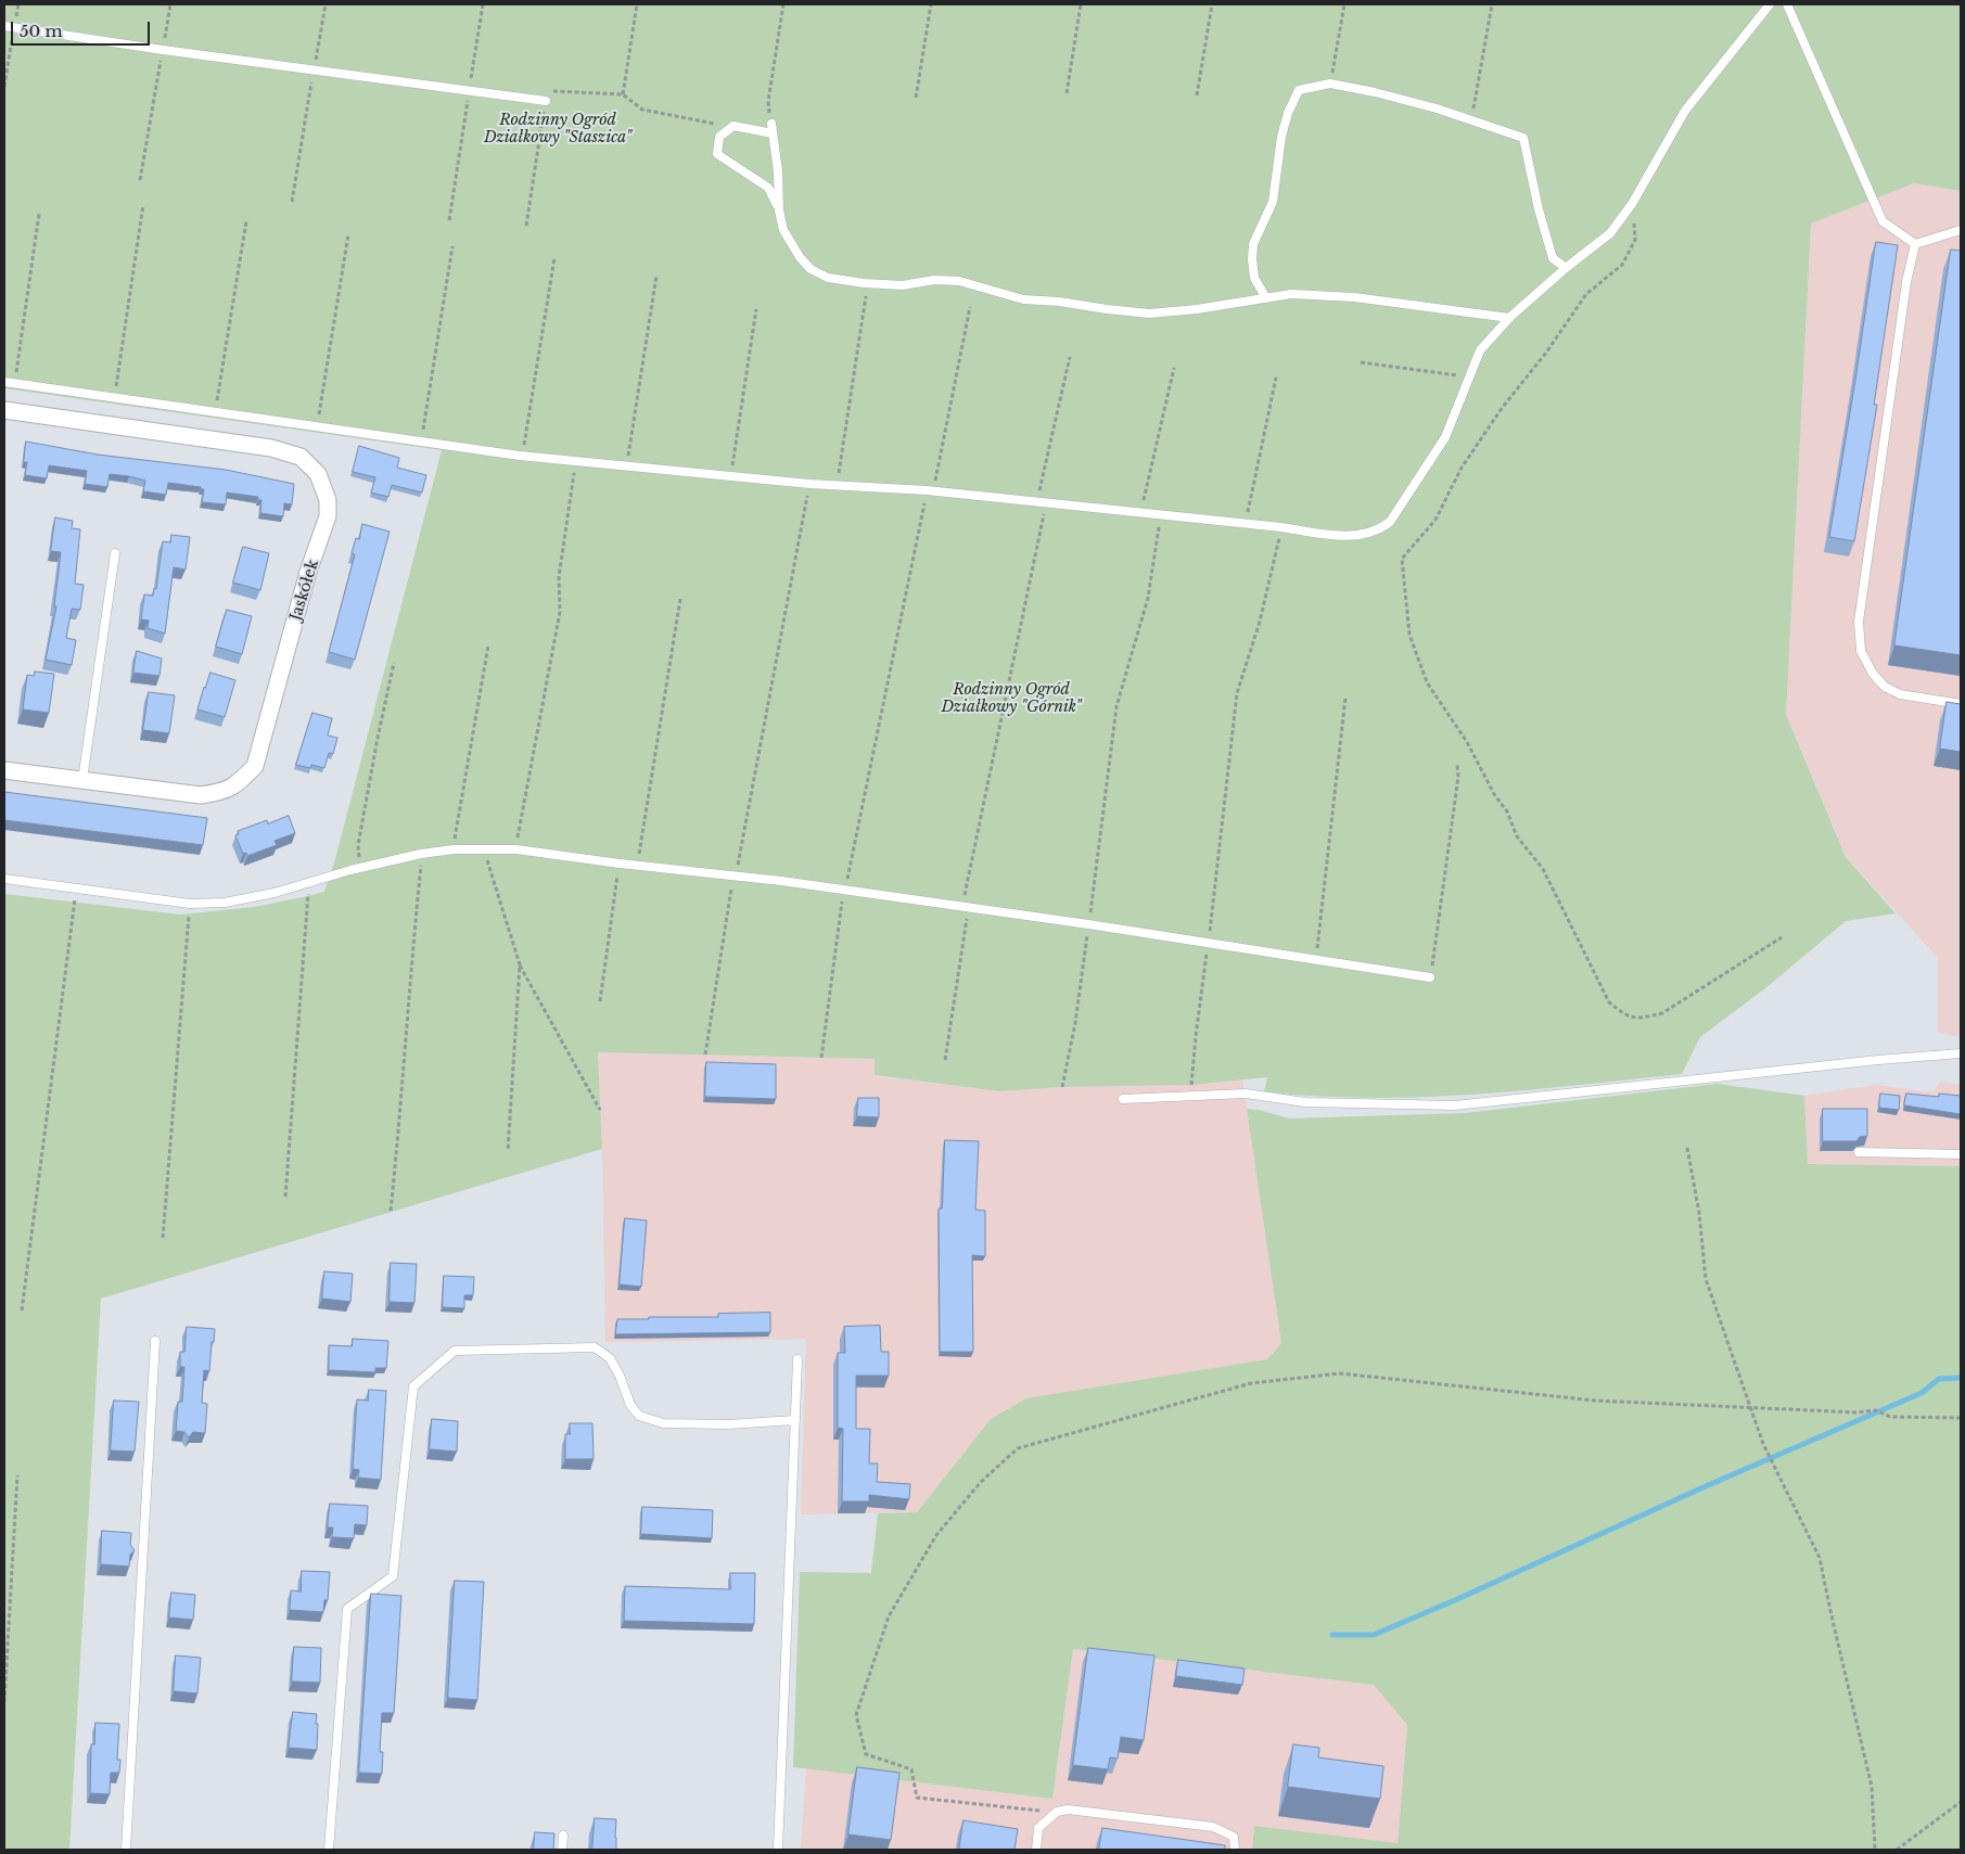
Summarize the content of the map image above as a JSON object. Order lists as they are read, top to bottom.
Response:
{
  "streets": {
    "street": ["Jaskółek"]
  },
  "parks": ["Rodzinny Ogród Działkowy \"Staszica\"", "Rodzinny Ogród Działkowy \"Górnik\""],
  "scale_bar": "50 m"
}
